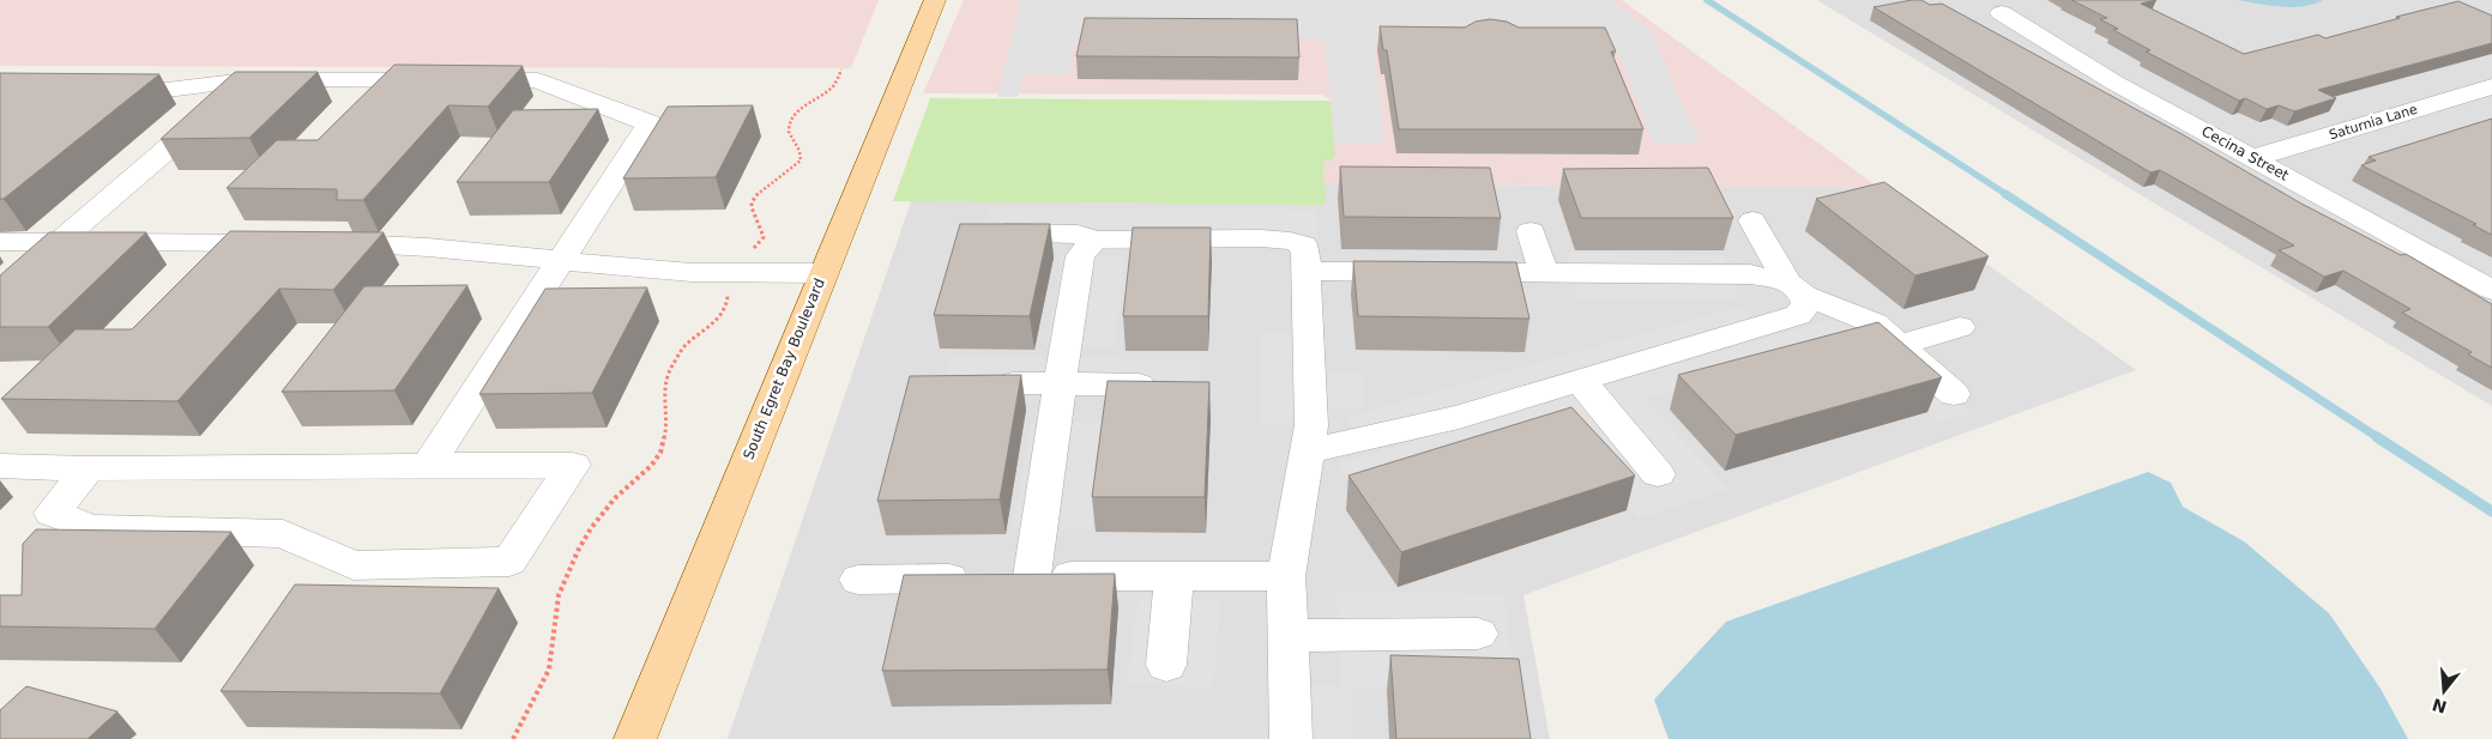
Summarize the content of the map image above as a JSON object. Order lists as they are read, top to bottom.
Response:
{
  "streets": {
    "main road": ["South Egret Bay Boulevard"],
    "street": ["Saturnia Lane", "Cecina Street"]
  },
  "crossings": [
    ["Saturnia Lane", "Cecina Street"]
  ],
  "north": "bottom"
}
